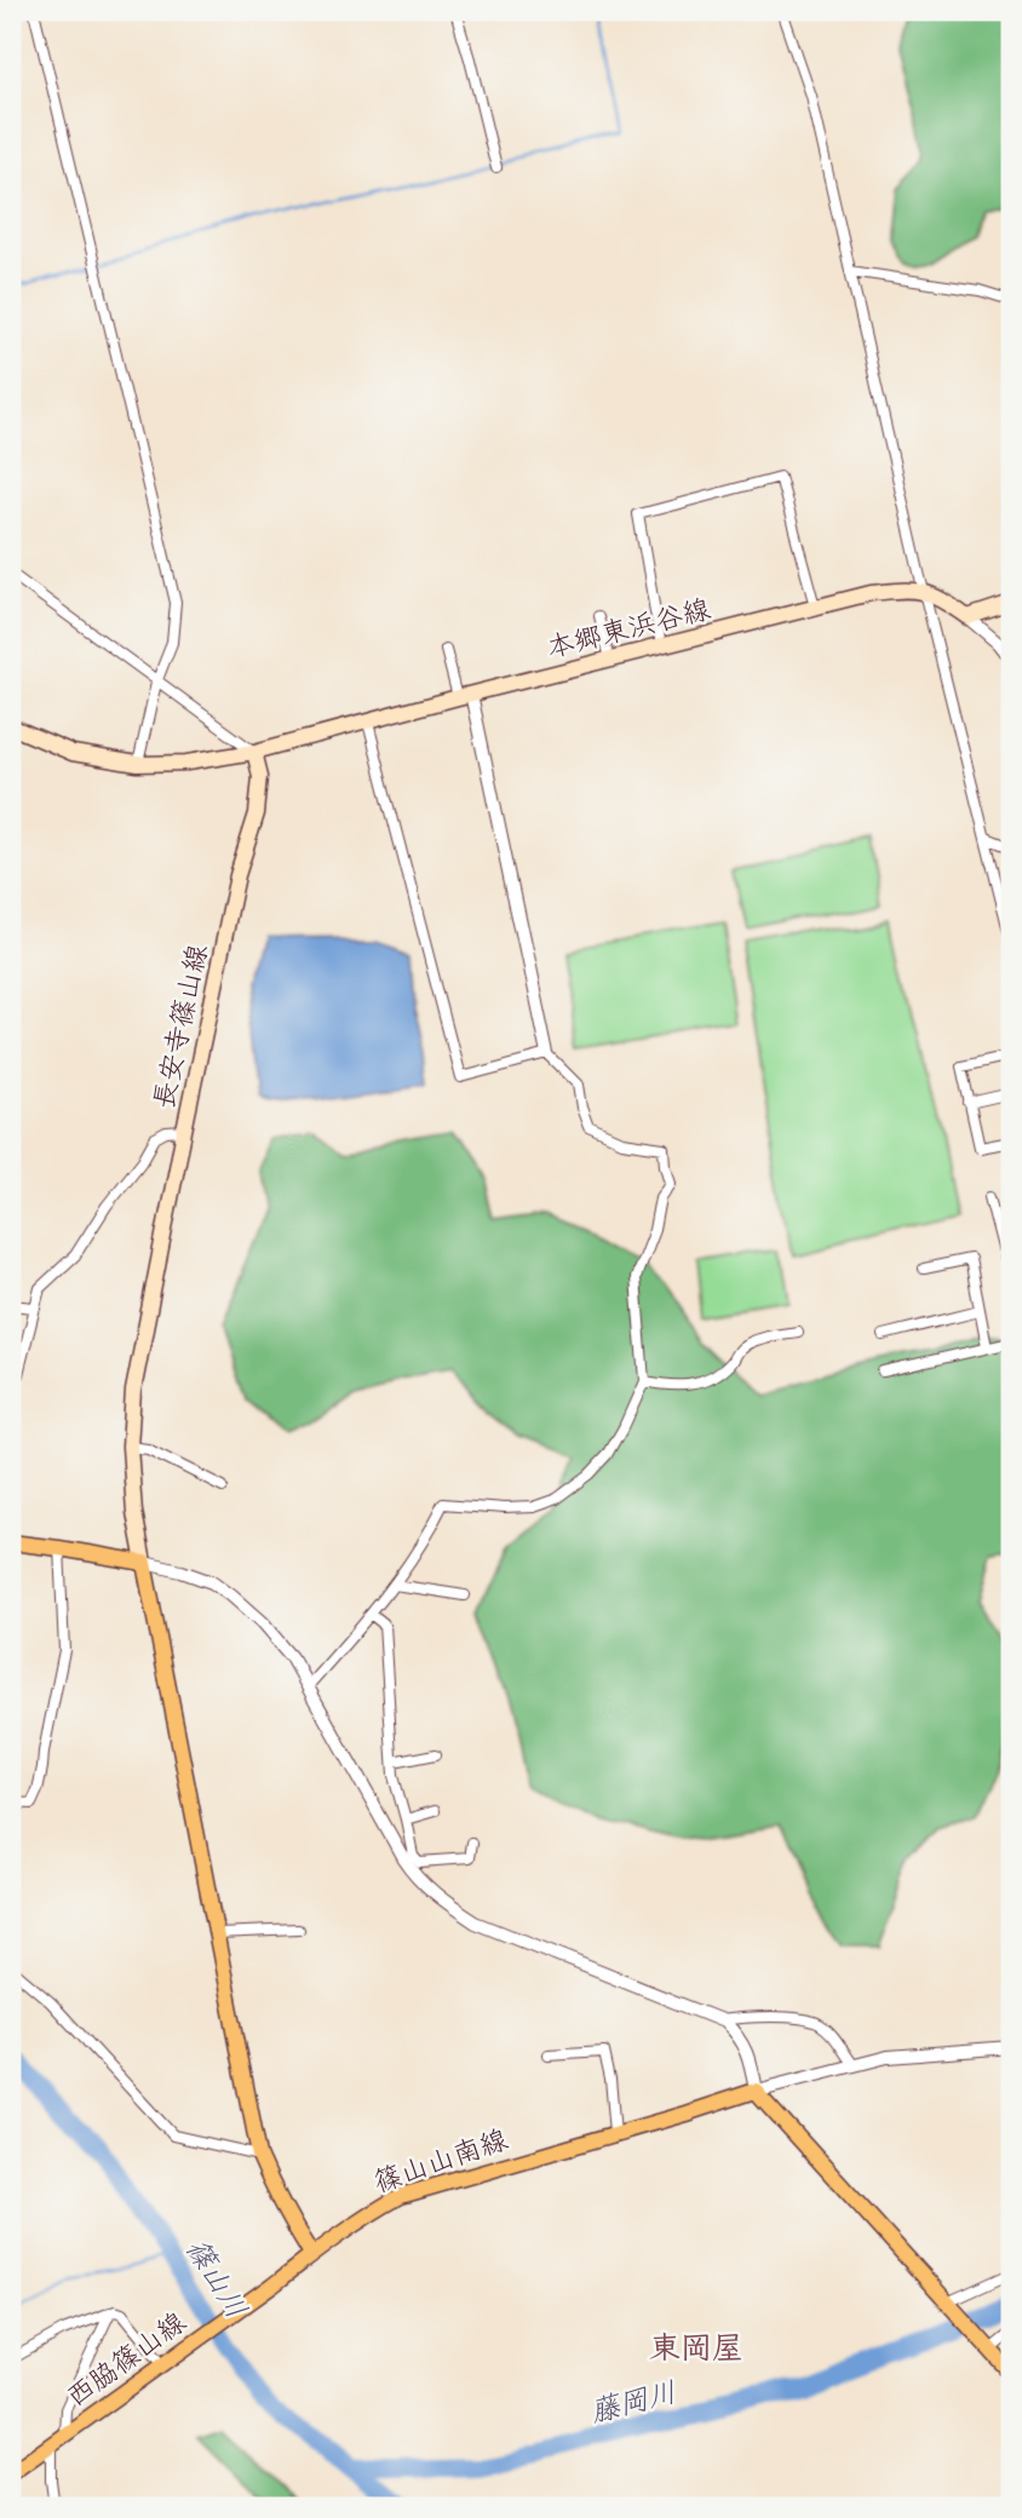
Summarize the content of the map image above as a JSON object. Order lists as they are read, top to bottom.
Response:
{
  "streets": {
    "main road": [
      "本郷東浜谷線",
      "長安寺篠山線",
      "篠山山南線",
      "西脇篠山線"
    ]
  },
  "crossings": [
    ["本郷東浜谷線", "長安寺篠山線"],
    ["篠山山南線", "西脇篠山線"]
  ],
  "districts": ["東岡屋"],
  "water": ["篠山川", "藤岡川"]
}
